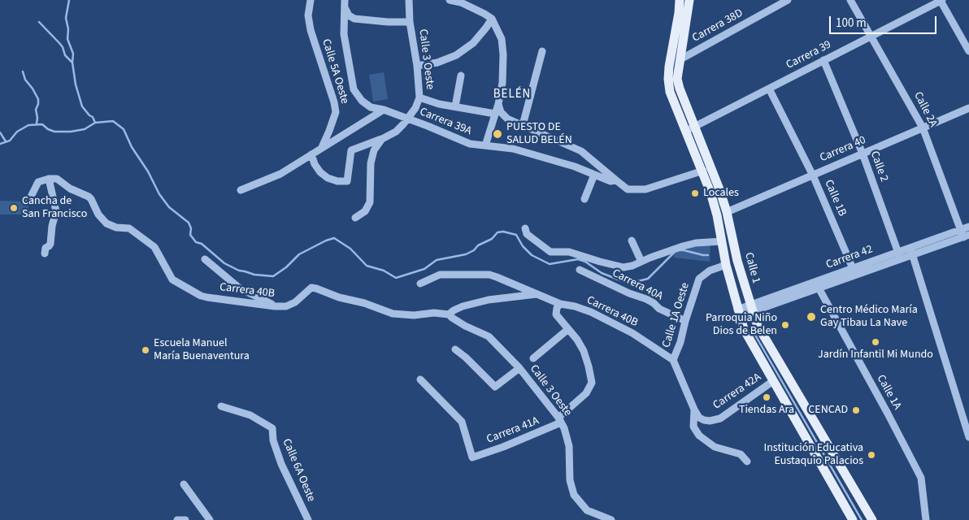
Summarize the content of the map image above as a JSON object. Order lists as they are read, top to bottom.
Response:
{
  "streets": {
    "main road": ["Calle 1"],
    "street": [
      "Carrera 38D",
      "Carrera 39",
      "Calle 3 Oeste",
      "Calle 5A Oeste",
      "Calle 2A",
      "Carrera 39A",
      "Carrera 40",
      "Calle 2",
      "Calle 1B",
      "Carrera 42",
      "Carrera 40A",
      "Carrera 40B",
      "Calle 1A Oeste",
      "Carrera 42A",
      "Calle 1A",
      "Carrera 41A",
      "Calle 6A Oeste"
    ]
  },
  "crossings": [
    ["Carrera 38D", "Calle 1"],
    ["Carrera 39", "Calle 2A"],
    ["Carrera 39", "Calle 2"],
    ["Carrera 39", "Calle 1B"],
    ["Carrera 39", "Calle 1"],
    ["Calle 3 Oeste", "Carrera 39A"],
    ["Calle 3 Oeste", "Carrera 40B"],
    ["Calle 3 Oeste", "Carrera 41A"],
    ["Calle 2A", "Carrera 40"],
    ["Calle 2A", "Carrera 42"],
    ["Carrera 39A", "Calle 1"],
    ["Carrera 40", "Calle 2"],
    ["Carrera 40", "Calle 1B"],
    ["Carrera 40", "Calle 1"],
    ["Calle 2", "Carrera 42"],
    ["Calle 1B", "Carrera 42"],
    ["Carrera 42", "Calle 1"],
    ["Carrera 42", "Calle 1A"],
    ["Calle 1", "Calle 1A Oeste"],
    ["Calle 1", "Carrera 42A"],
    ["Carrera 40A", "Calle 1A Oeste"],
    ["Carrera 40B", "Calle 1A Oeste"],
    ["Carrera 40B", "Carrera 41A"],
    ["Calle 1A Oeste", "Carrera 42A"]
  ],
  "districts": ["BELÉN"],
  "places": [
    "PUESTO DE SALUD BELÉN",
    "Locales",
    "Cancha de San Francisco",
    "Centro Médico María Gay Tibau La Nave",
    "Parroquia Niño Dios de Belen",
    "Jardín Infantil Mi Mundo",
    "Escuela Manuel María Buenaventura",
    "Tiendas Ara",
    "CENCAD",
    "Institución Educativa Eustaquio Palacios"
  ],
  "scale_bar": "100 m"
}
